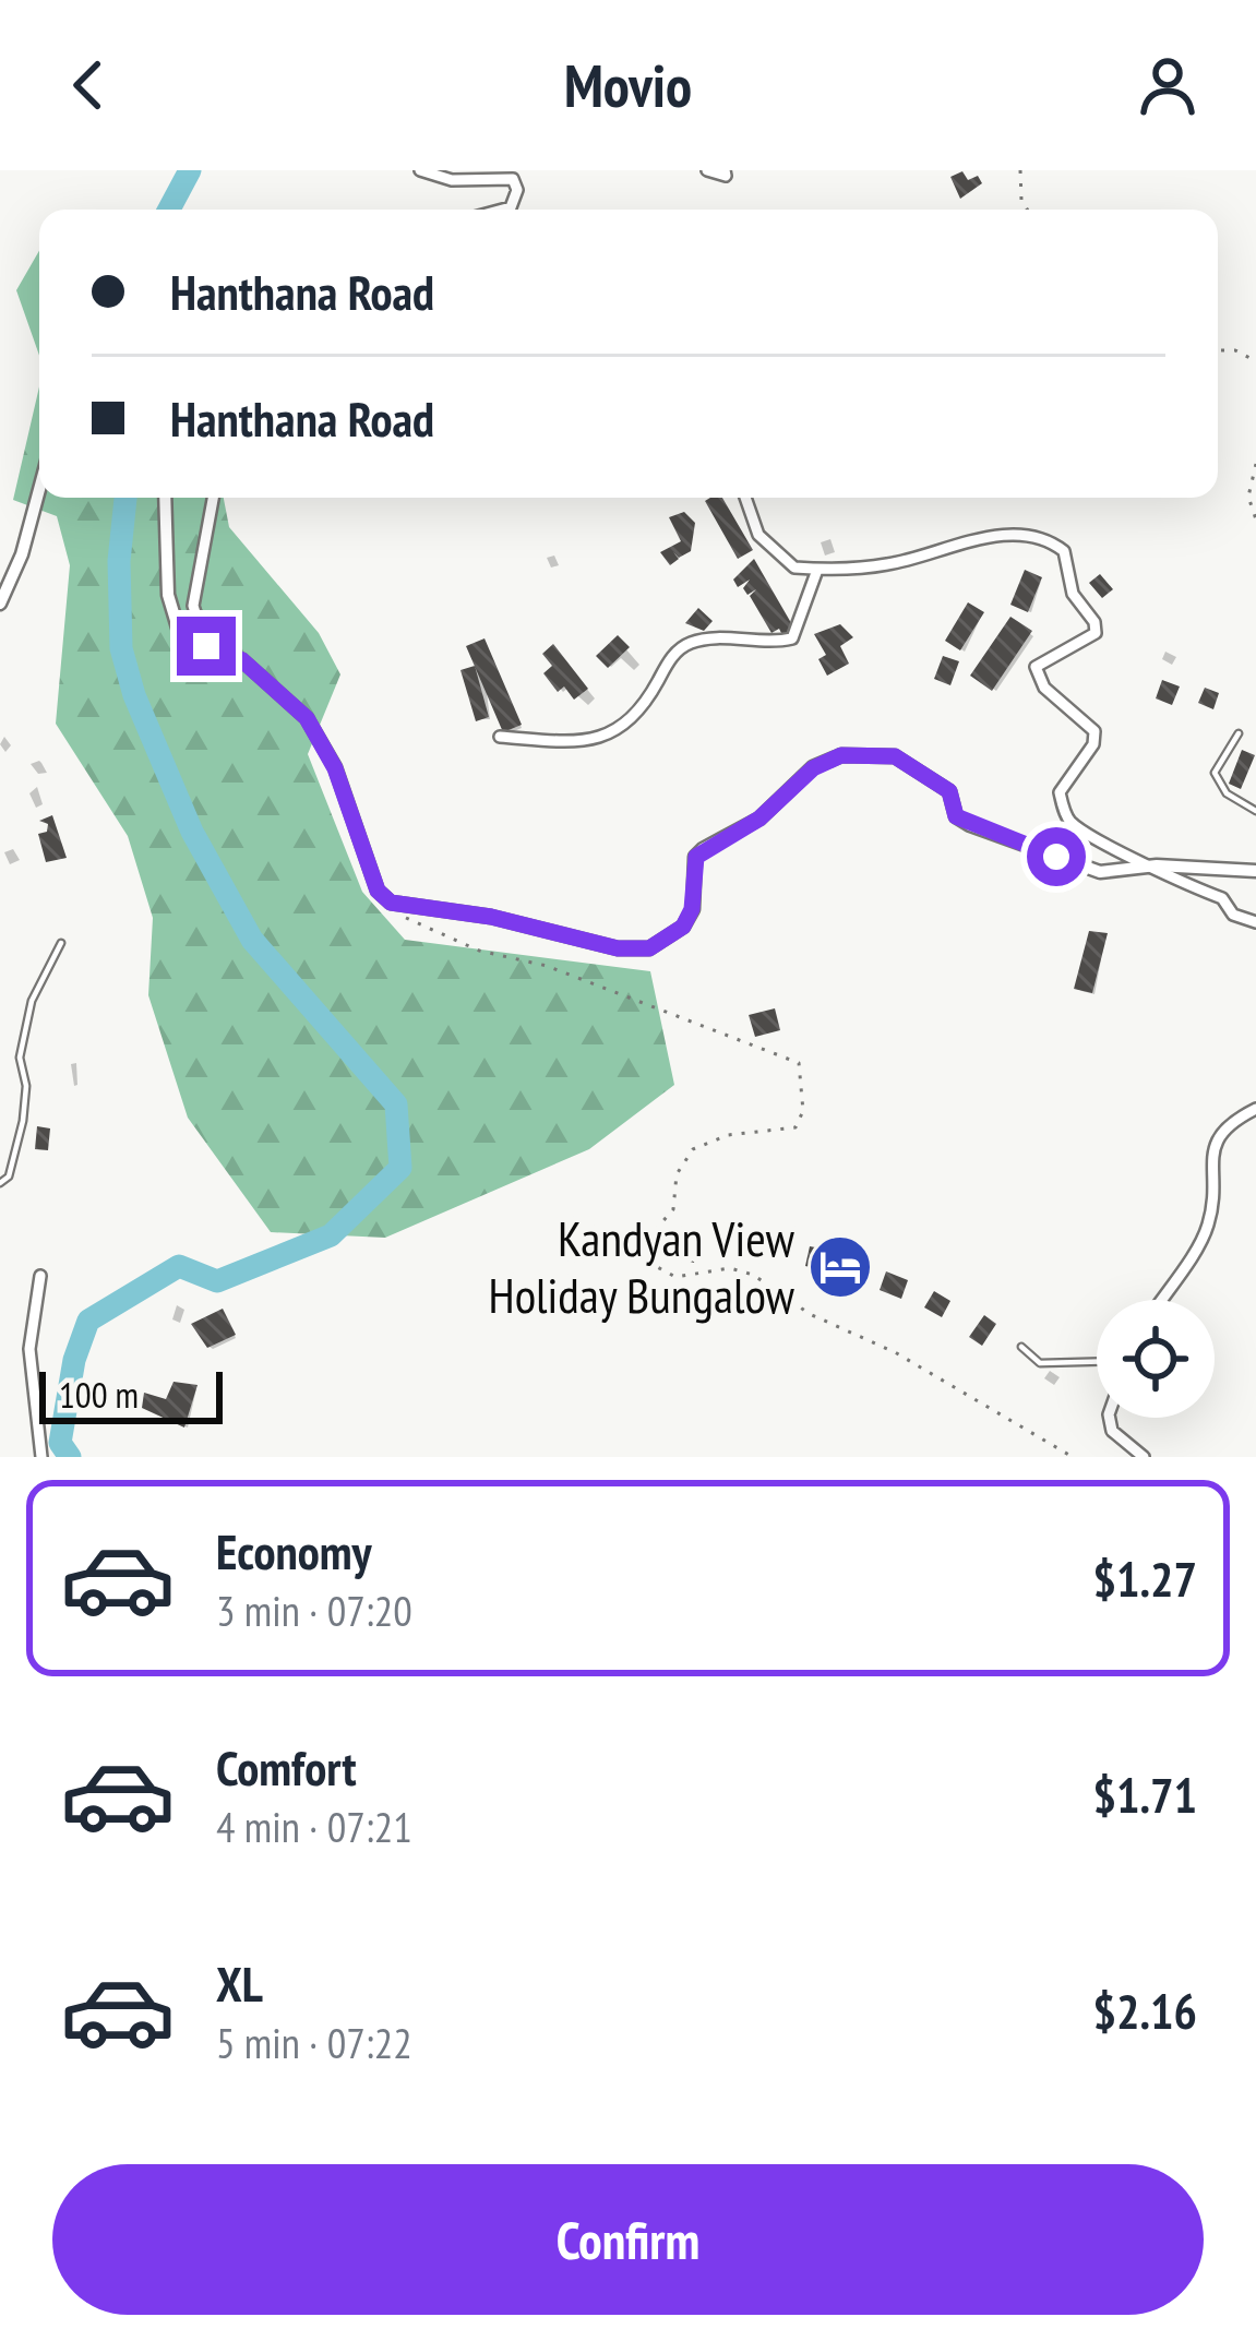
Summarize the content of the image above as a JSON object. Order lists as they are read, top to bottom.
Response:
{
  "places": {
    "hotel": ["Kandyan View Holiday Bungalow"]
  },
  "scale_bar": "100 m",
  "page": {
    "header": "Movio",
    "banner": ["Hanthana Road", "Hanthana Road"],
    "scale": "100 m",
    "list": [
      {
        "name": "Economy",
        "note": "3 min · 07:20",
        "value": "$1.27"
      },
      {
        "name": "Comfort",
        "note": "4 min · 07:21",
        "value": "$1.71"
      },
      {
        "name": "XL",
        "note": "5 min · 07:22",
        "value": "$2.16"
      }
    ],
    "buttons": "Confirm"
  }
}
